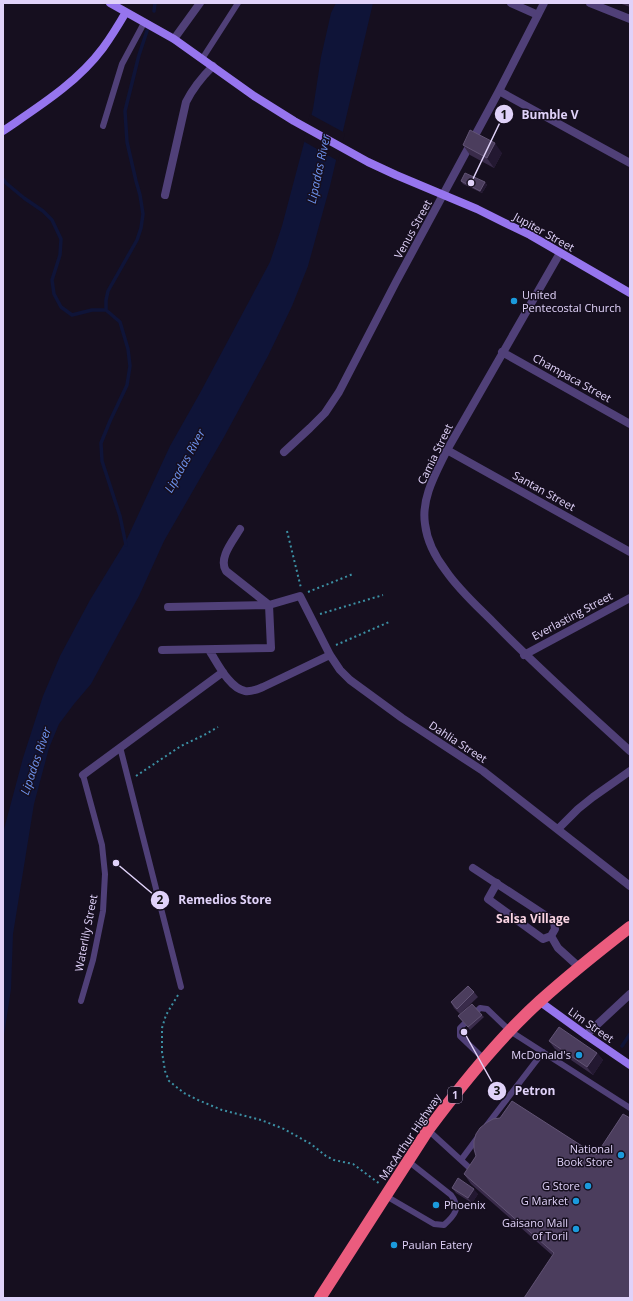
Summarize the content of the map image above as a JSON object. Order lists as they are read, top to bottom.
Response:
{
  "streets": {
    "highway": ["1", "MacArthur Highway"],
    "main road": ["Jupiter Street", "Lim Street"],
    "street": [
      "Venus Street",
      "Champaca Street",
      "Camia Street",
      "Santan Street",
      "Everlasting Street",
      "Dahlia Street"
    ],
    "lane": ["Waterlily Street"]
  },
  "crossings": [
    ["Venus Street", "Jupiter Street"],
    ["Jupiter Street", "Camia Street"],
    ["Champaca Street", "Camia Street"],
    ["Camia Street", "Santan Street"],
    ["Camia Street", "Everlasting Street"],
    ["Lim Street", "MacArthur Highway"]
  ],
  "districts": ["Salsa Village"],
  "water": ["Lipadas River"],
  "places": [
    "Bumble V",
    "United Pentecostal Church",
    "Remedios Store",
    "Petron",
    "McDonald's",
    "National Book Store",
    "G Store",
    "G Market",
    "Phoenix",
    "Gaisano Mall of Toril",
    "Paulan Eatery"
  ]
}
